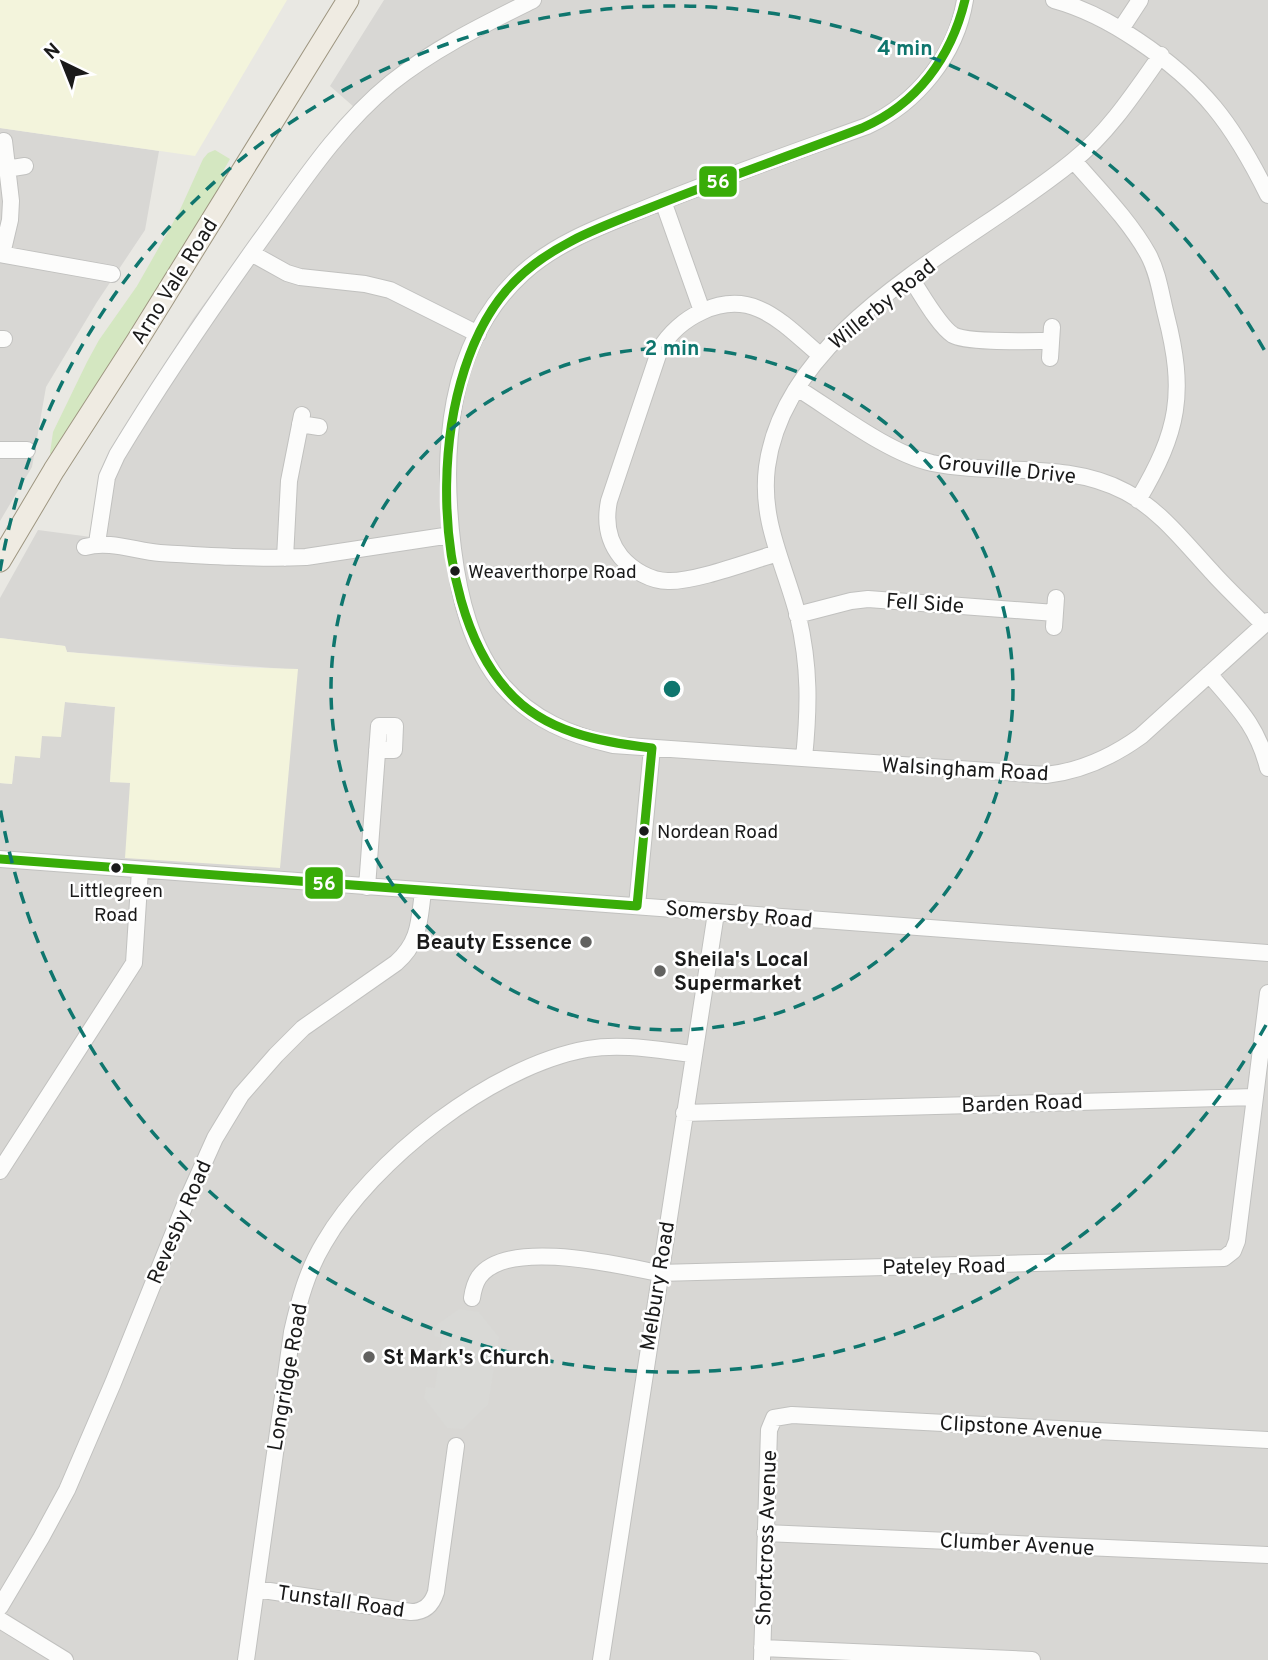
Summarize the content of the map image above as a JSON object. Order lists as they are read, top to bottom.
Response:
{
  "streets": {
    "main road": ["Arno Vale Road"],
    "street": [
      "Willerby Road",
      "Grouville Drive",
      "Fell Side",
      "Walsingham Road",
      "Somersby Road",
      "Barden Road",
      "Revesby Road",
      "Pateley Road",
      "Melbury Road",
      "Longridge Road",
      "Clipstone Avenue",
      "Shortcross Avenue",
      "Clumber Avenue",
      "Tunstall Road"
    ]
  },
  "crossings": [
    ["Willerby Road", "Grouville Drive"],
    ["Willerby Road", "Fell Side"],
    ["Willerby Road", "Walsingham Road"],
    ["Grouville Drive", "Walsingham Road"],
    ["Somersby Road", "Revesby Road"],
    ["Somersby Road", "Melbury Road"],
    ["Barden Road", "Pateley Road"],
    ["Barden Road", "Melbury Road"],
    ["Pateley Road", "Melbury Road"],
    ["Melbury Road", "Longridge Road"],
    ["Longridge Road", "Tunstall Road"],
    ["Clipstone Avenue", "Shortcross Avenue"],
    ["Shortcross Avenue", "Clumber Avenue"]
  ],
  "places": [
    "Weaverthorpe Road",
    "Nordean Road",
    "Littlegreen Road",
    "Beauty Essence",
    "Sheila's Local Supermarket",
    "St Mark's Church"
  ],
  "lines": ["transit line 56"],
  "north": "top left",
  "rings": ["4 min", "2 min"]
}
